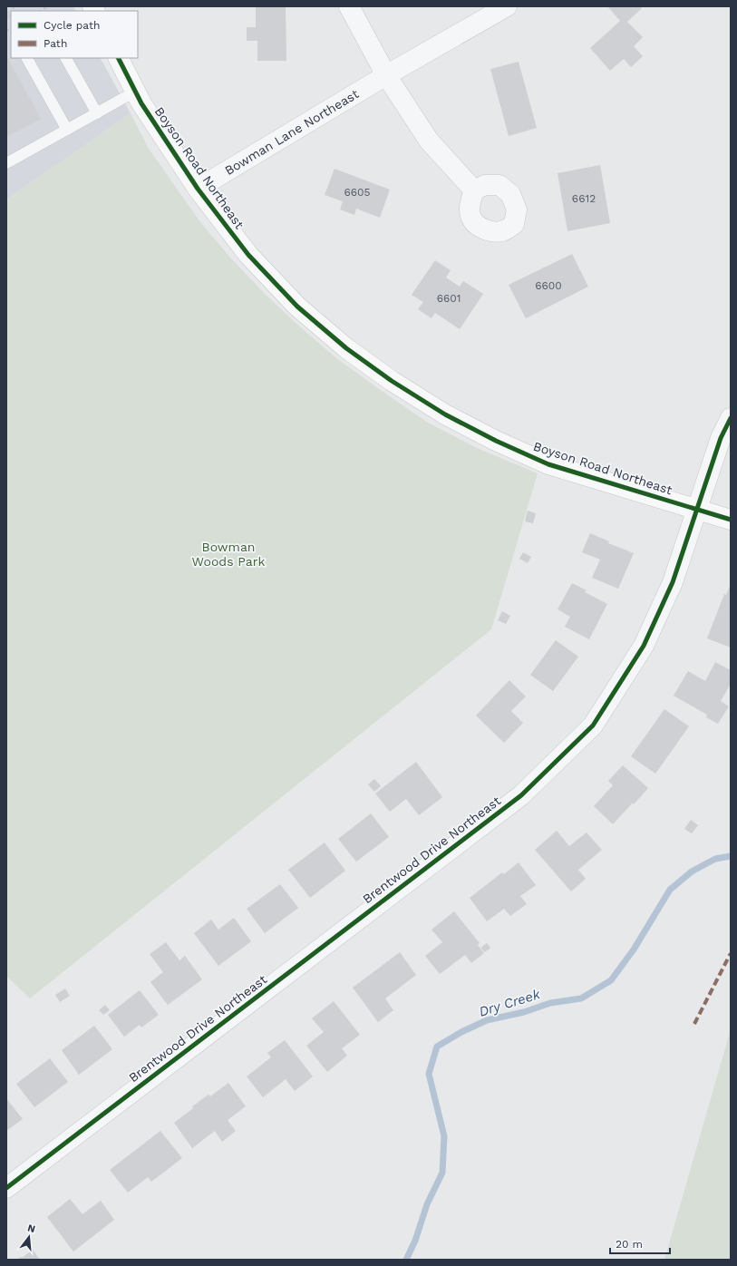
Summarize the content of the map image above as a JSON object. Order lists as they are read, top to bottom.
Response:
{
  "streets": {
    "main road": ["Boyson Road Northeast"],
    "street": ["Bowman Lane Northeast", "Brentwood Drive Northeast"]
  },
  "crossings": [
    ["Bowman Lane Northeast", "Boyson Road Northeast"],
    ["Boyson Road Northeast", "Brentwood Drive Northeast"]
  ],
  "water": ["Dry Creek"],
  "parks": ["Bowman Woods Park"],
  "house_numbers": [
    "6605",
    "6612",
    "6600",
    "6601"
  ],
  "legend": ["Cycle path", "Path"],
  "scale_bar": "20 m",
  "north": "top"
}
